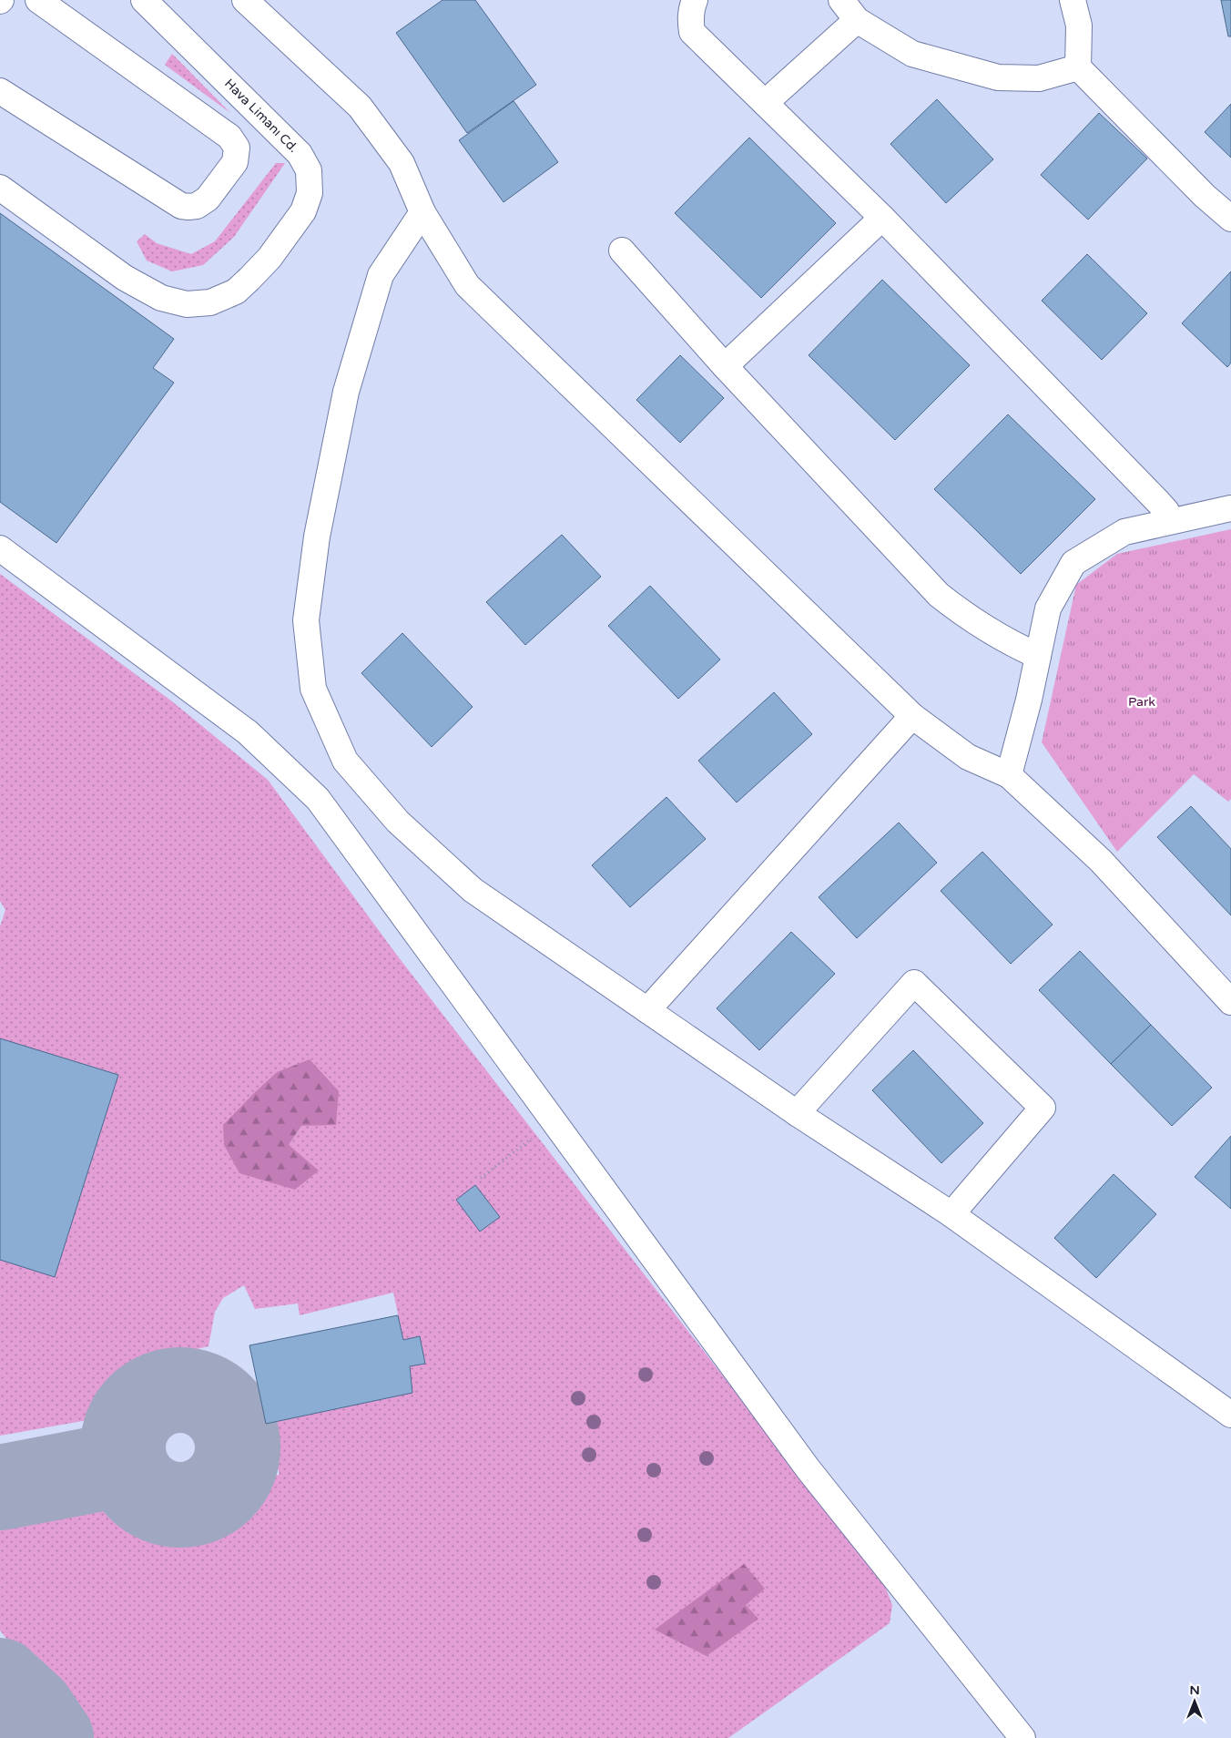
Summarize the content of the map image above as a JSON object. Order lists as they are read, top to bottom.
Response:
{
  "streets": {
    "street": ["Hava Limanı Cd."]
  },
  "parks": ["Park"],
  "north": "top"
}
